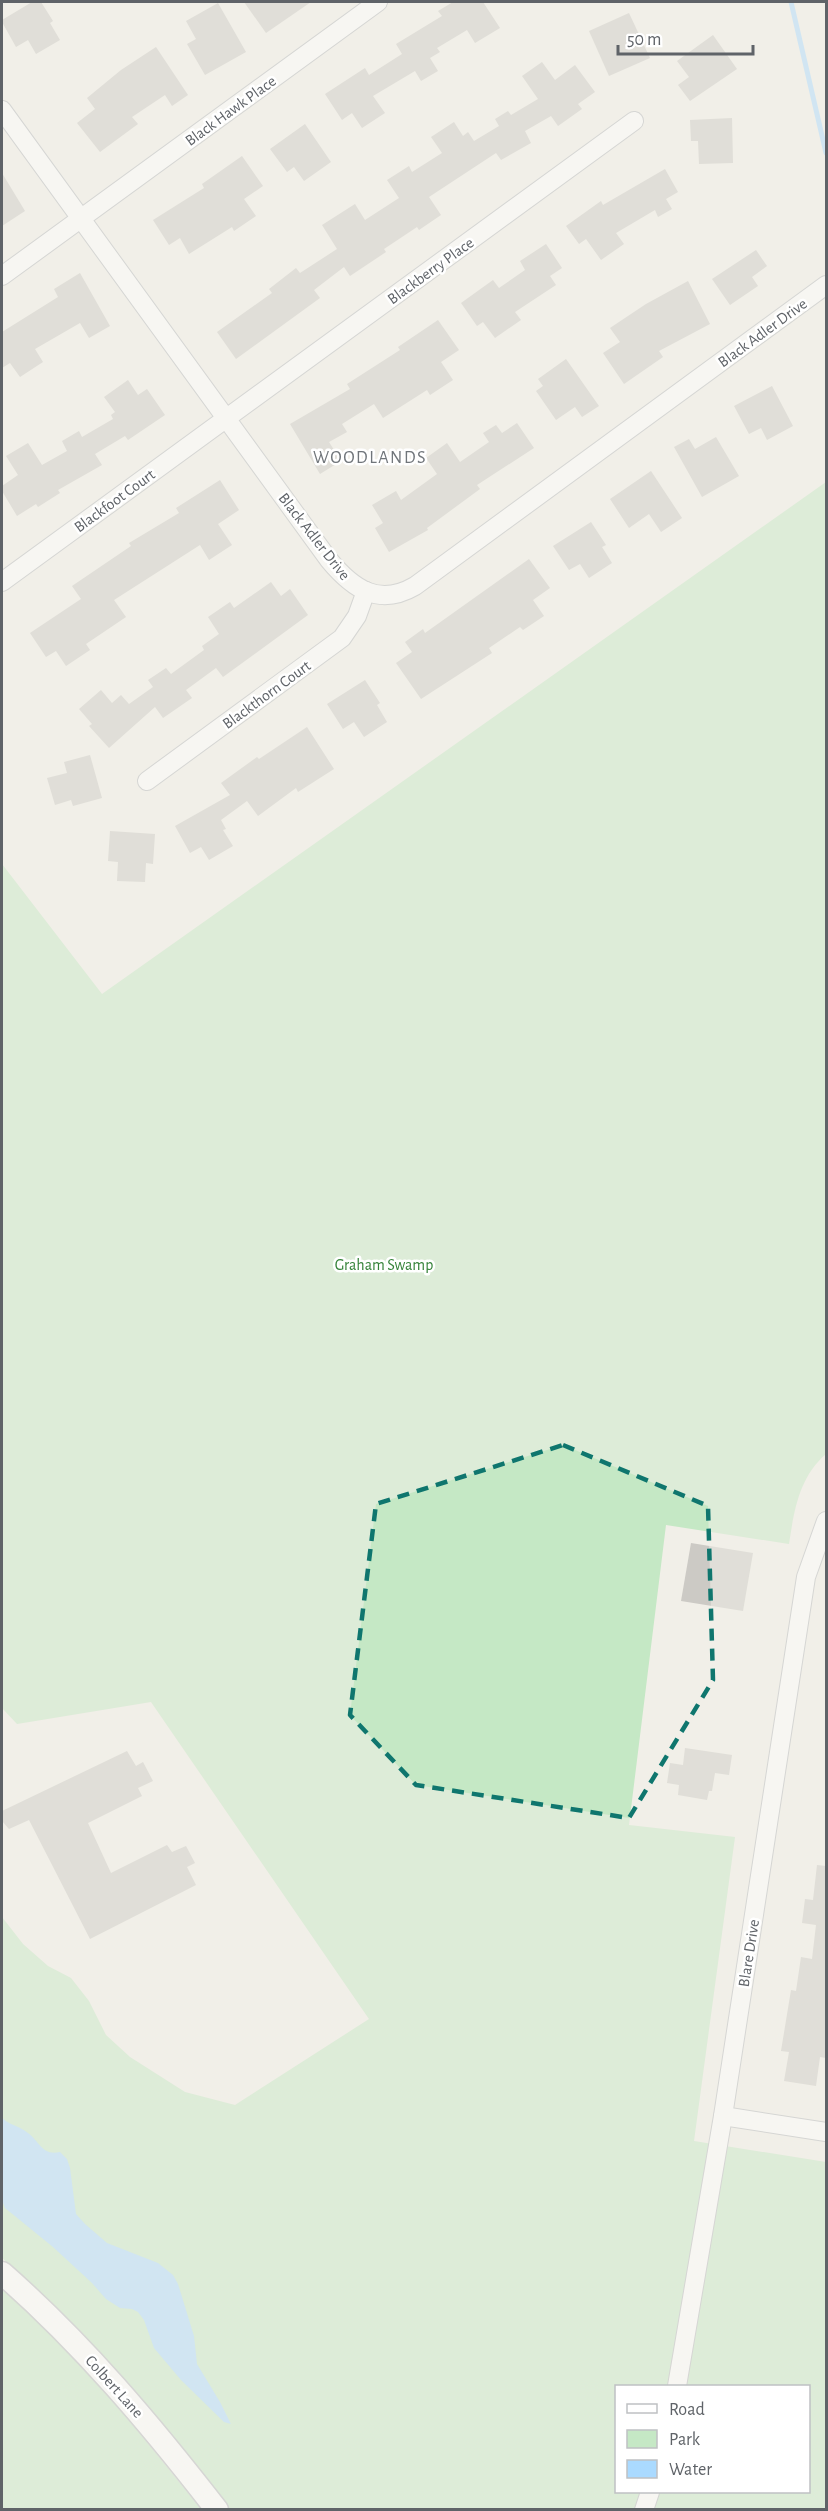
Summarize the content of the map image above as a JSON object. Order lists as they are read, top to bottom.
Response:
{
  "streets": {
    "street": [
      "Black Hawk Place",
      "Blackberry Place",
      "Black Adler Drive",
      "Blackfoot Court",
      "Blackthorn Court",
      "Blare Drive",
      "Colbert Lane"
    ]
  },
  "crossings": [
    ["Black Hawk Place", "Black Adler Drive"],
    ["Blackberry Place", "Black Adler Drive"],
    ["Blackberry Place", "Blackfoot Court"],
    ["Black Adler Drive", "Blackfoot Court"],
    ["Black Adler Drive", "Blackthorn Court"]
  ],
  "districts": ["WOODLANDS"],
  "parks": ["Graham Swamp"],
  "legend": ["Road", "Park", "Water"],
  "scale_bar": "50 m"
}
